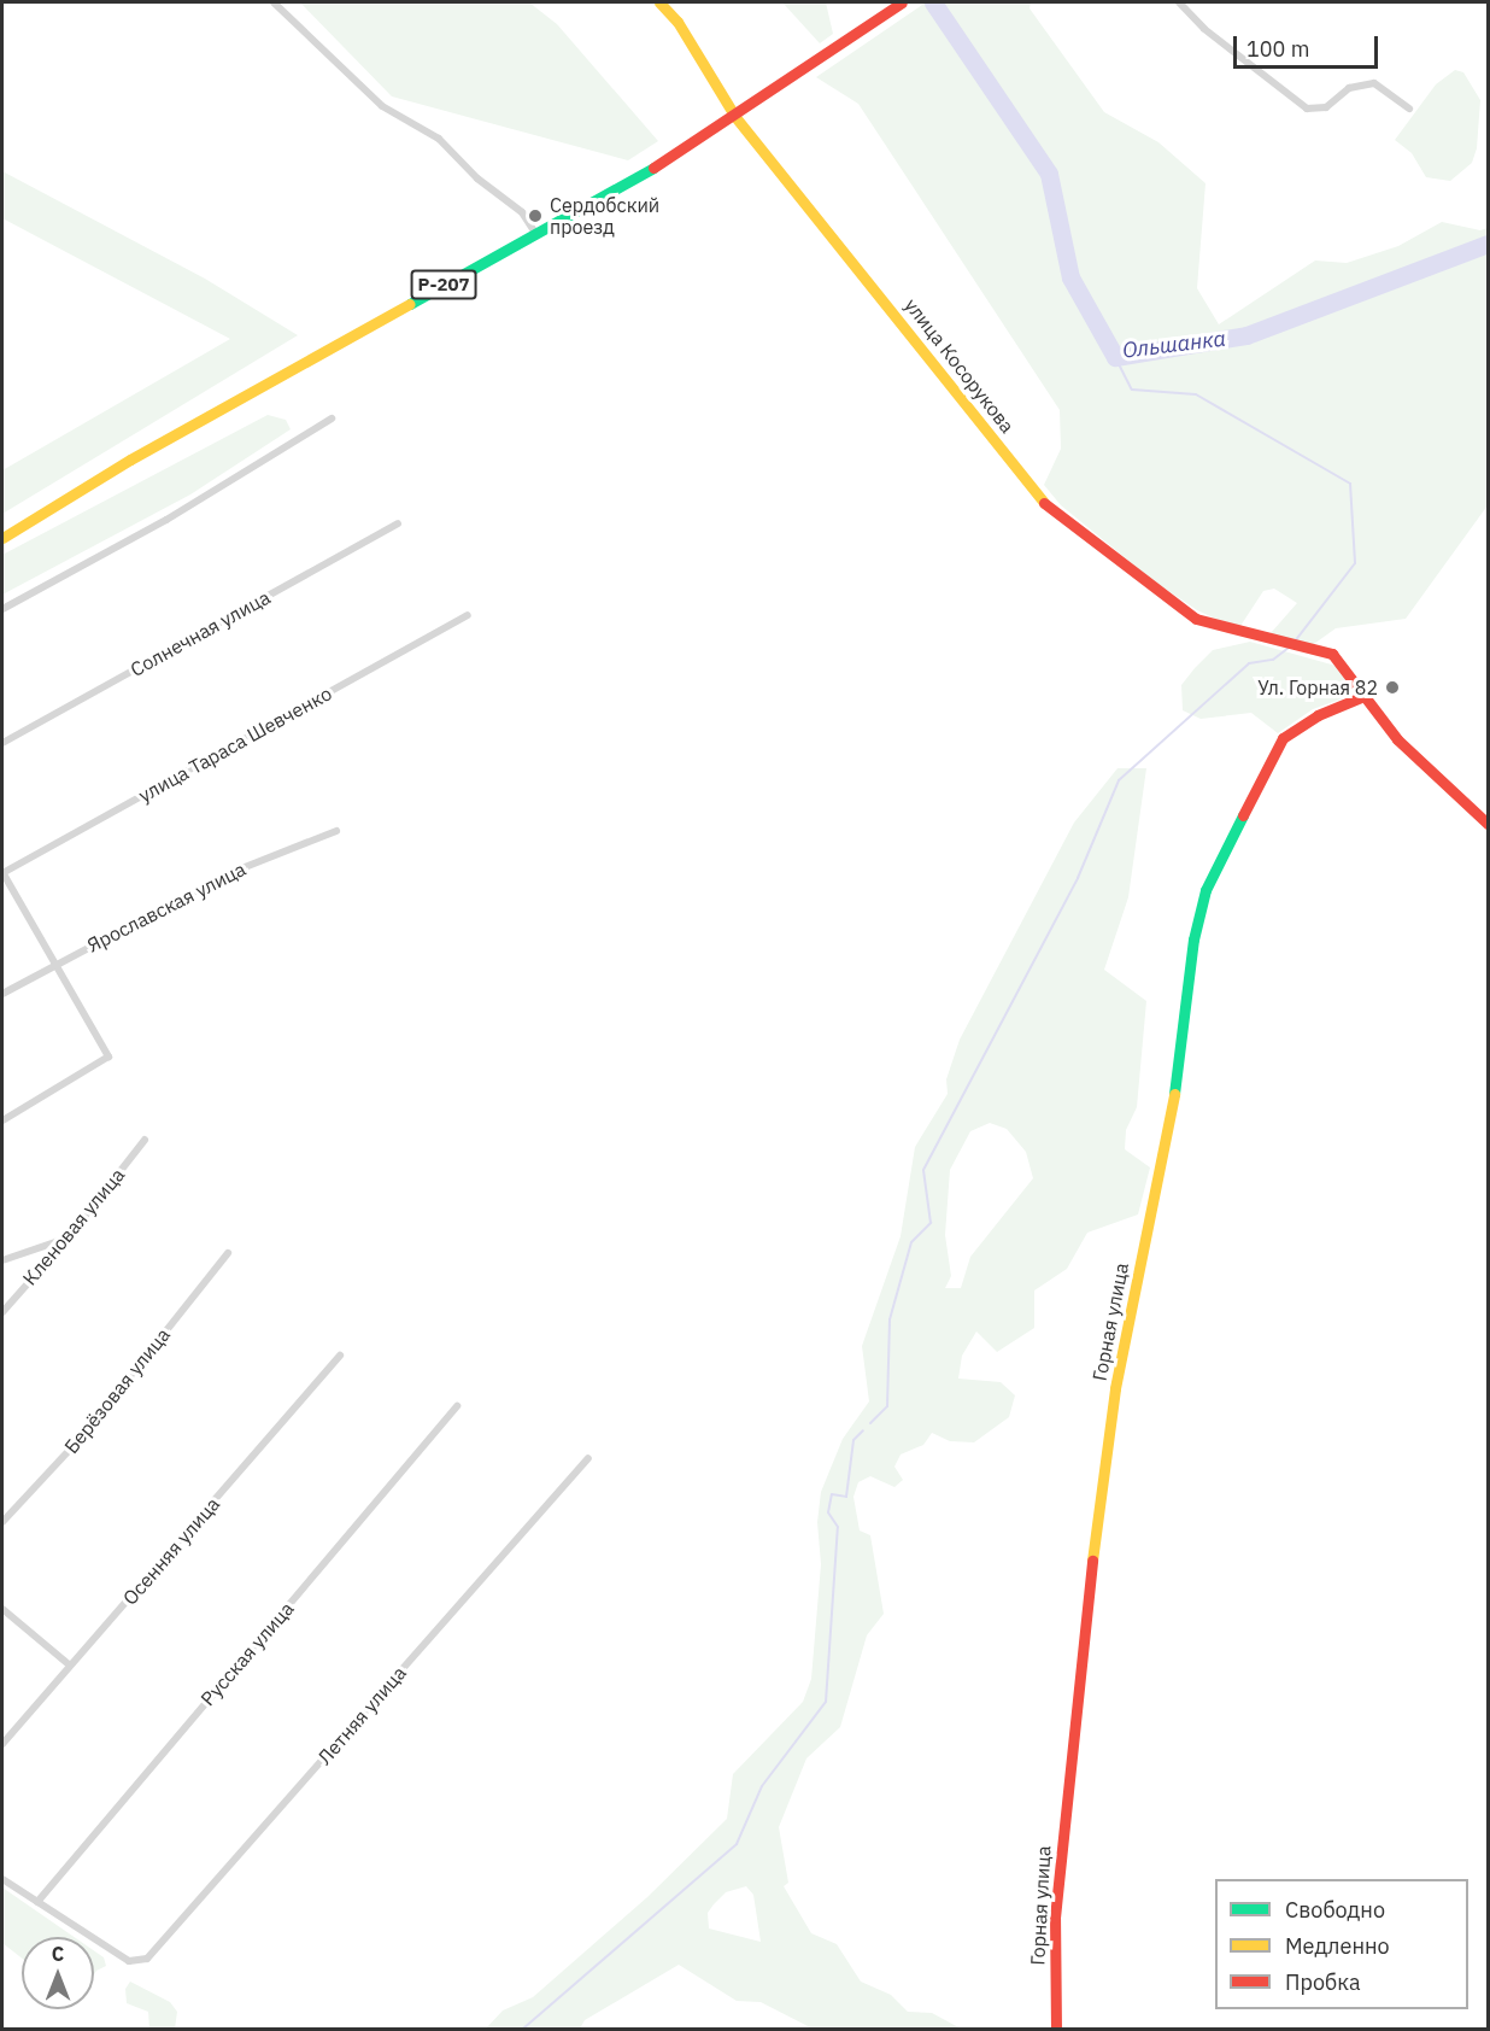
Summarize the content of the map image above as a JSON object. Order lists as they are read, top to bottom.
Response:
{
  "streets": {
    "street": [
      "Р-207",
      "улица Косорукова",
      "Солнечная улица",
      "улица Тараса Шевченко",
      "Ярославская улица",
      "Кленовая улица",
      "Горная улица",
      "Берёзовая улица",
      "Осенняя улица",
      "Русская улица",
      "Летняя улица"
    ]
  },
  "crossings": [
    ["Р-207", "улица Косорукова"],
    ["улица Косорукова", "Горная улица"],
    ["Русская улица", "Летняя улица"]
  ],
  "water": ["Ольшанка"],
  "places": ["Сердобский проезд", "Ул. Горная 82"],
  "legend": ["Свободно", "Медленно", "Пробка"],
  "scale_bar": "100 m",
  "north": "top"
}
